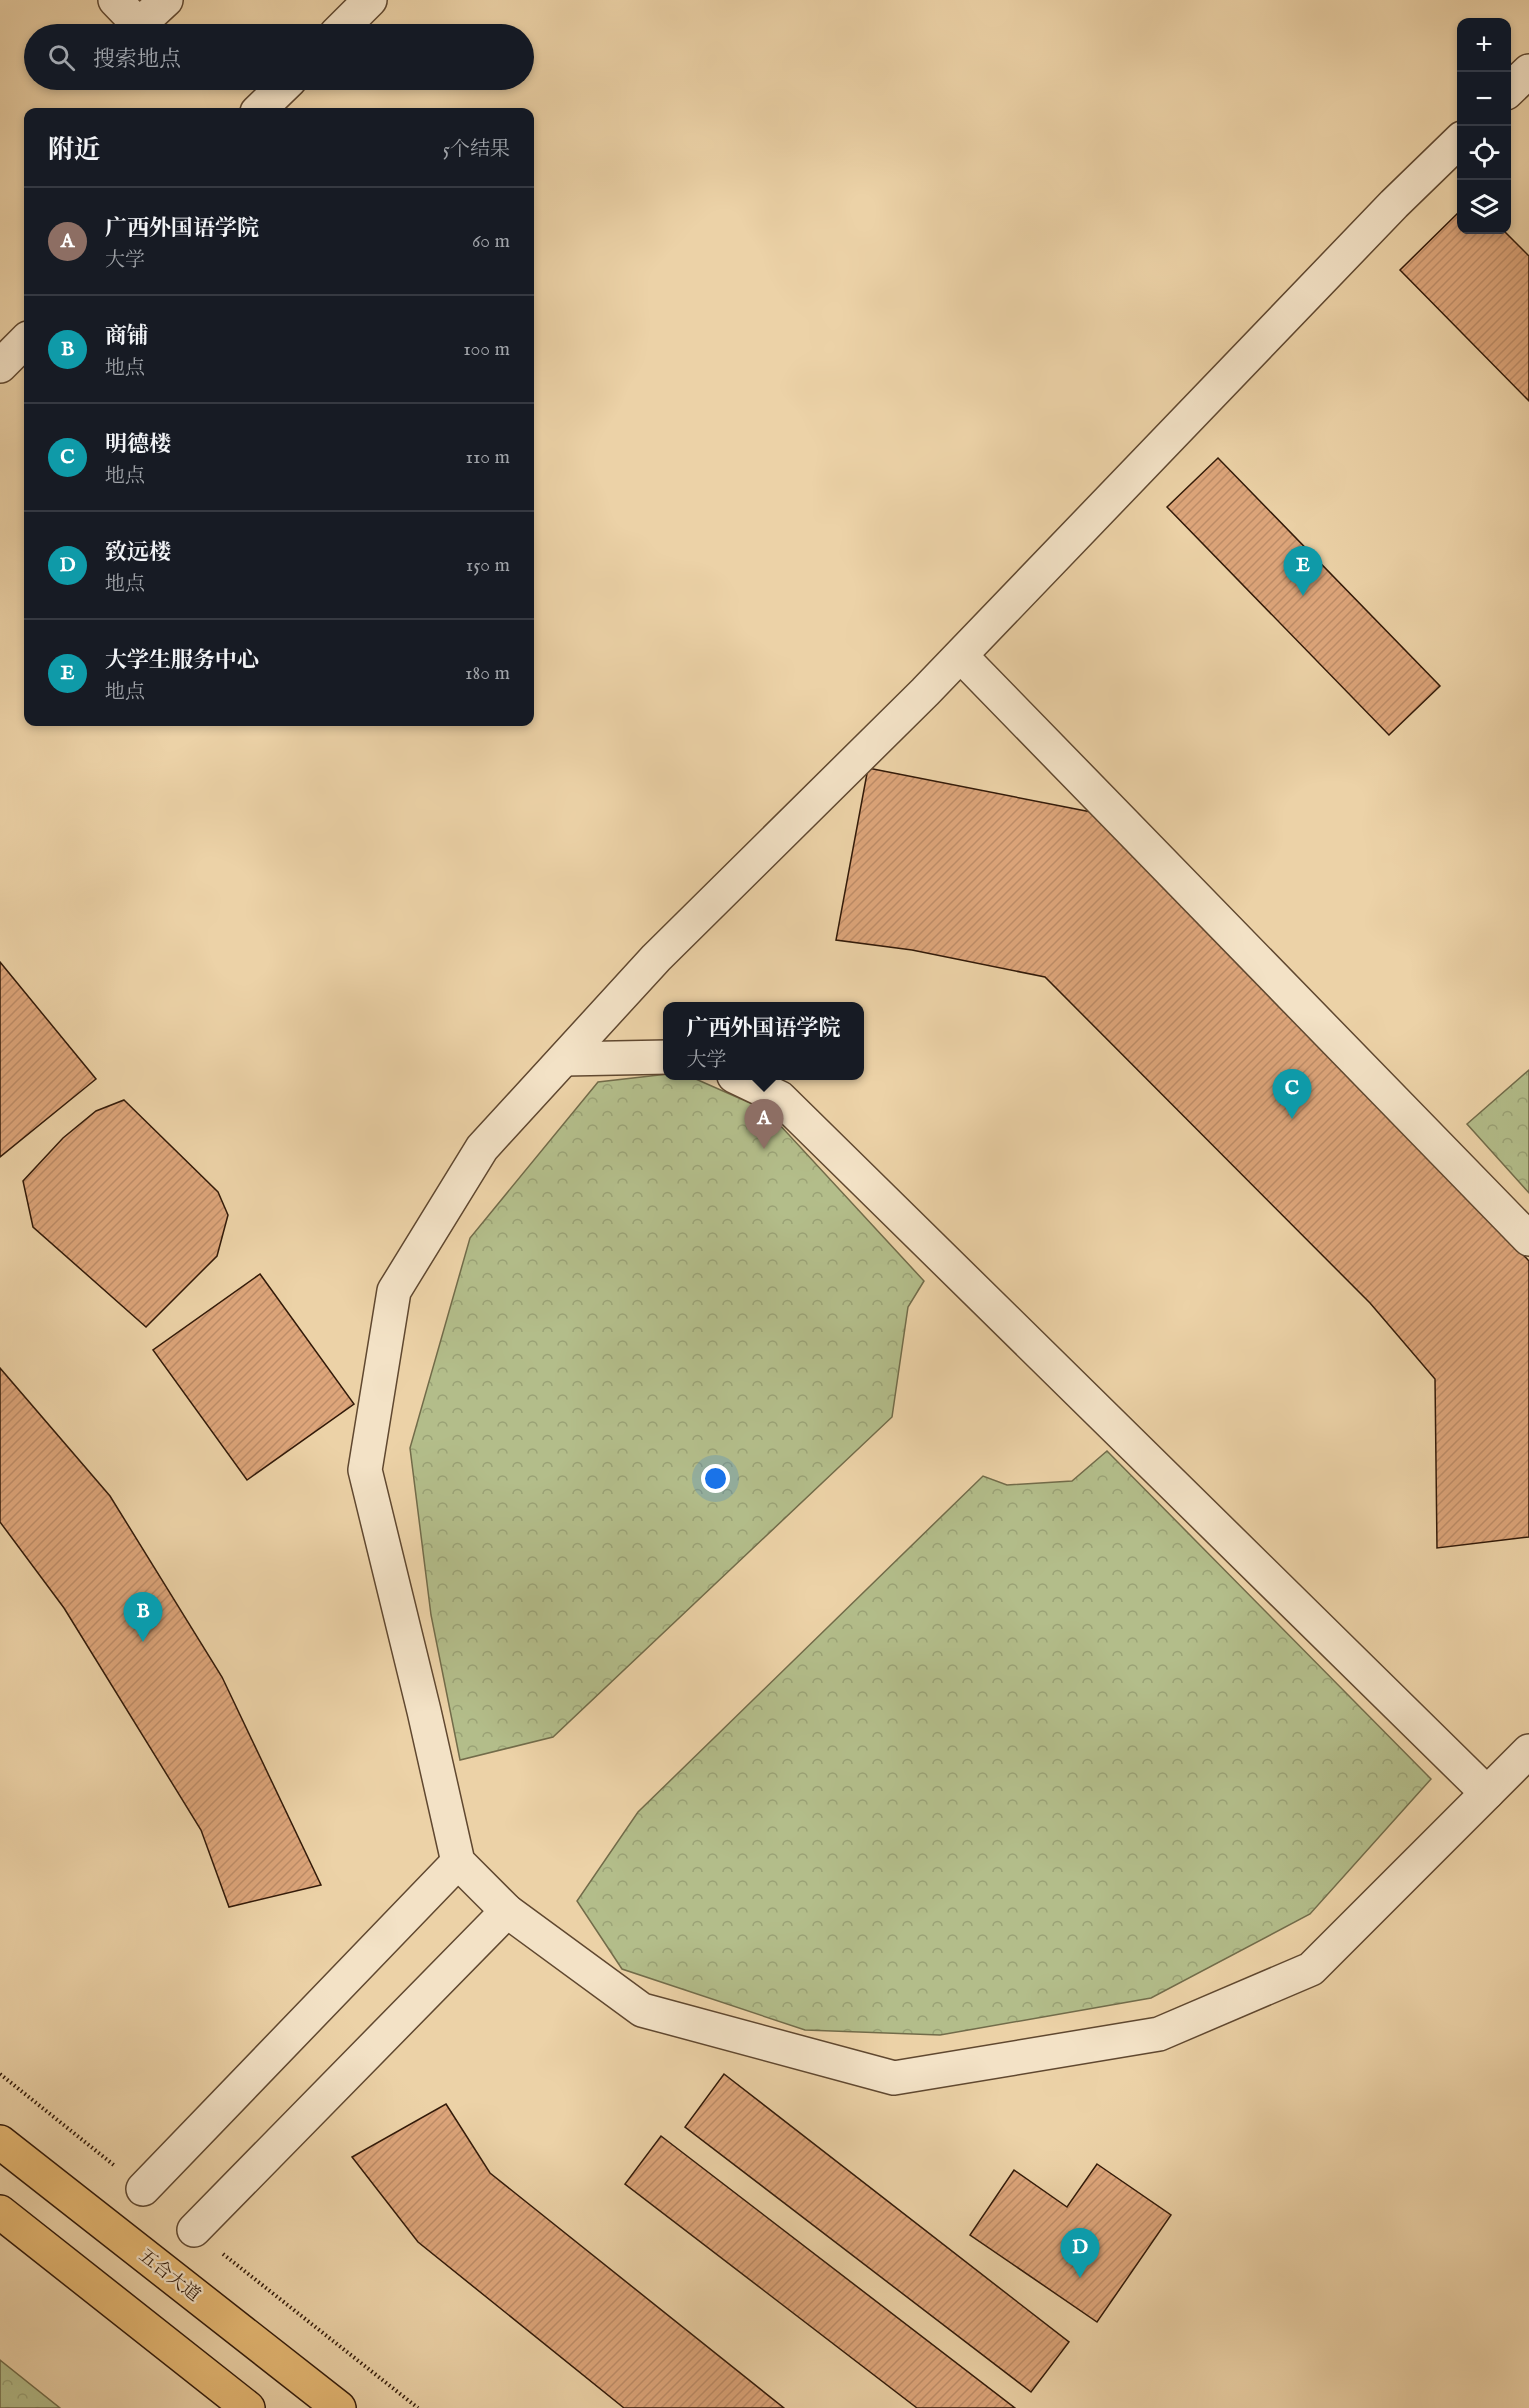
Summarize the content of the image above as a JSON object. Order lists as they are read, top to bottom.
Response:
{
  "streets": {
    "main road": ["五合大道"]
  },
  "page": {
    "map_buttons": ["+", "−"],
    "search": "搜索地点",
    "heading": ["附近", "5个结果"],
    "list": [
      {
        "mark": "A",
        "name": "广西外国语学院",
        "note": "大学",
        "value": "60 m"
      },
      {
        "mark": "B",
        "name": "商铺",
        "note": "地点",
        "value": "100 m"
      },
      {
        "mark": "C",
        "name": "明德楼",
        "note": "地点",
        "value": "110 m"
      },
      {
        "mark": "D",
        "name": "致远楼",
        "note": "地点",
        "value": "150 m"
      },
      {
        "mark": "E",
        "name": "大学生服务中心",
        "note": "地点",
        "value": "180 m"
      }
    ],
    "pins": [
      "E",
      "C",
      "A",
      "B",
      "D"
    ],
    "popup": ["广西外国语学院", "大学"]
  }
}
